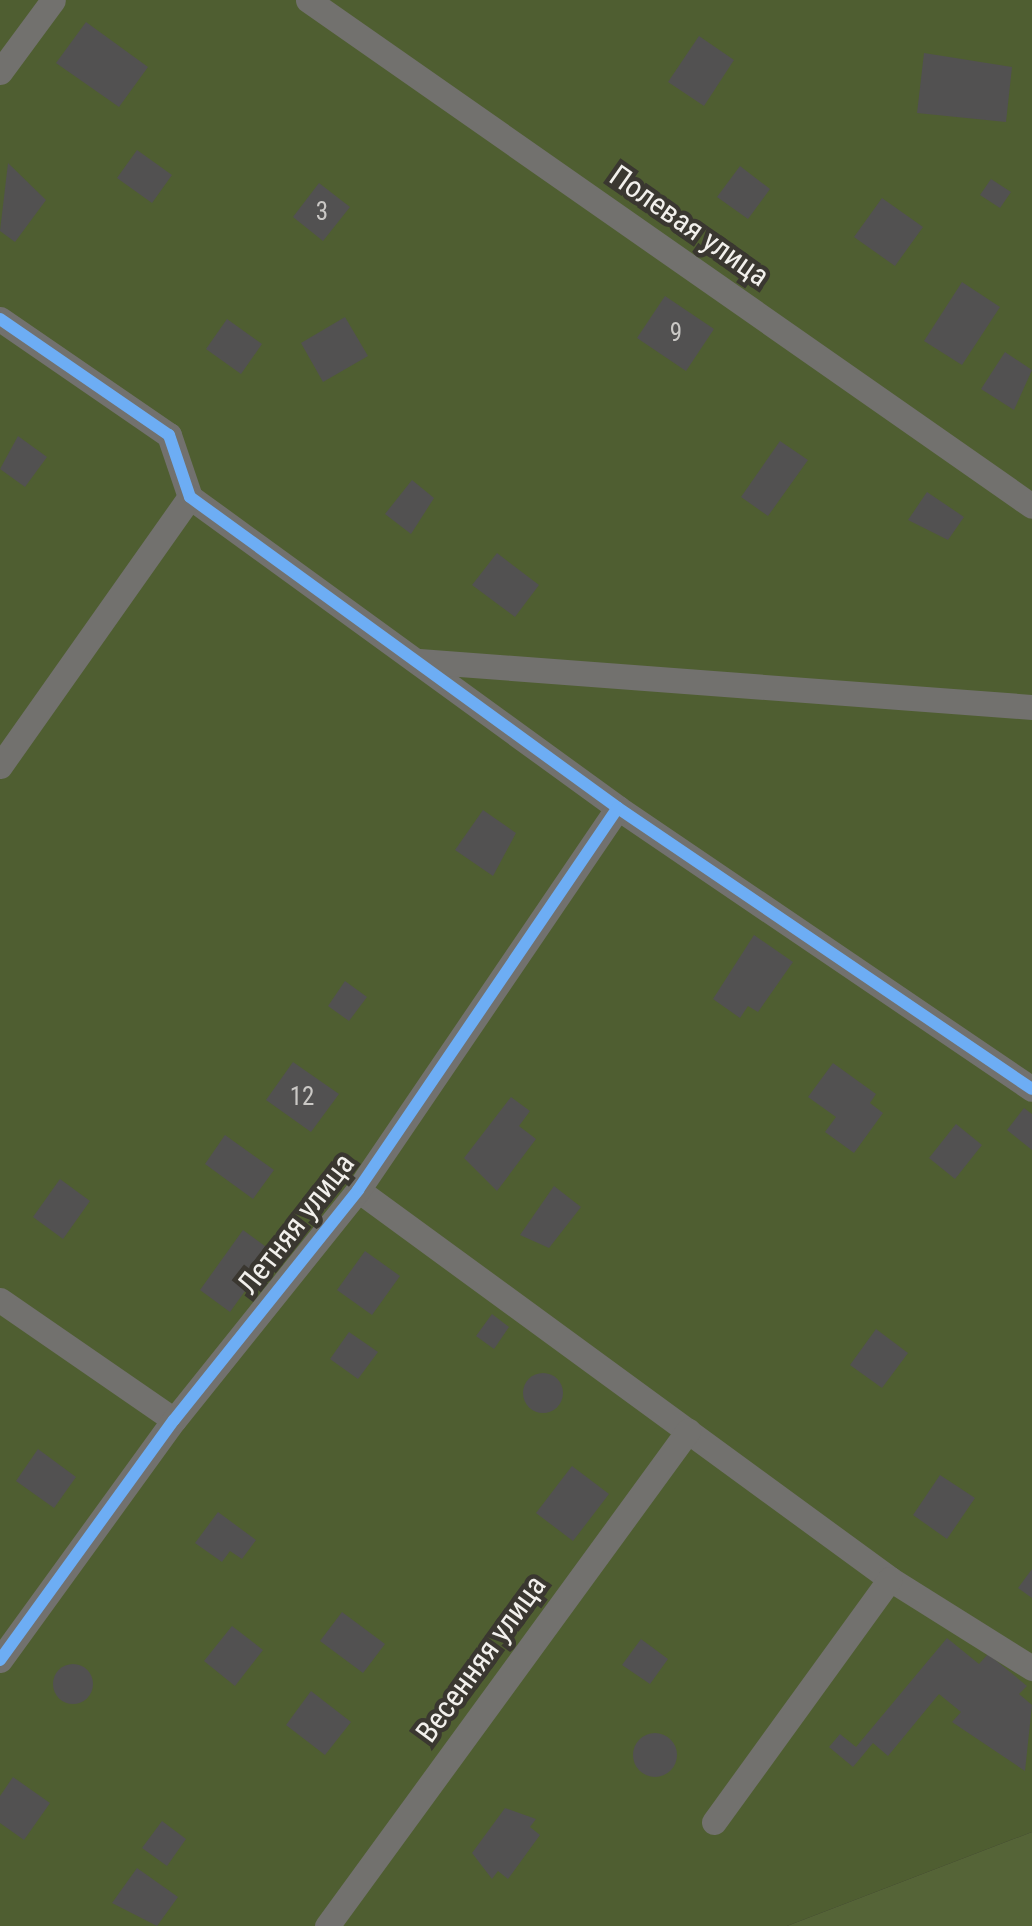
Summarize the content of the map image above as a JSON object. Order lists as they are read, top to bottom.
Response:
{
  "streets": {
    "street": ["Полевая улица", "Летняя улица", "Весенняя улица"]
  },
  "house_numbers": ["3", "9", "12"]
}
